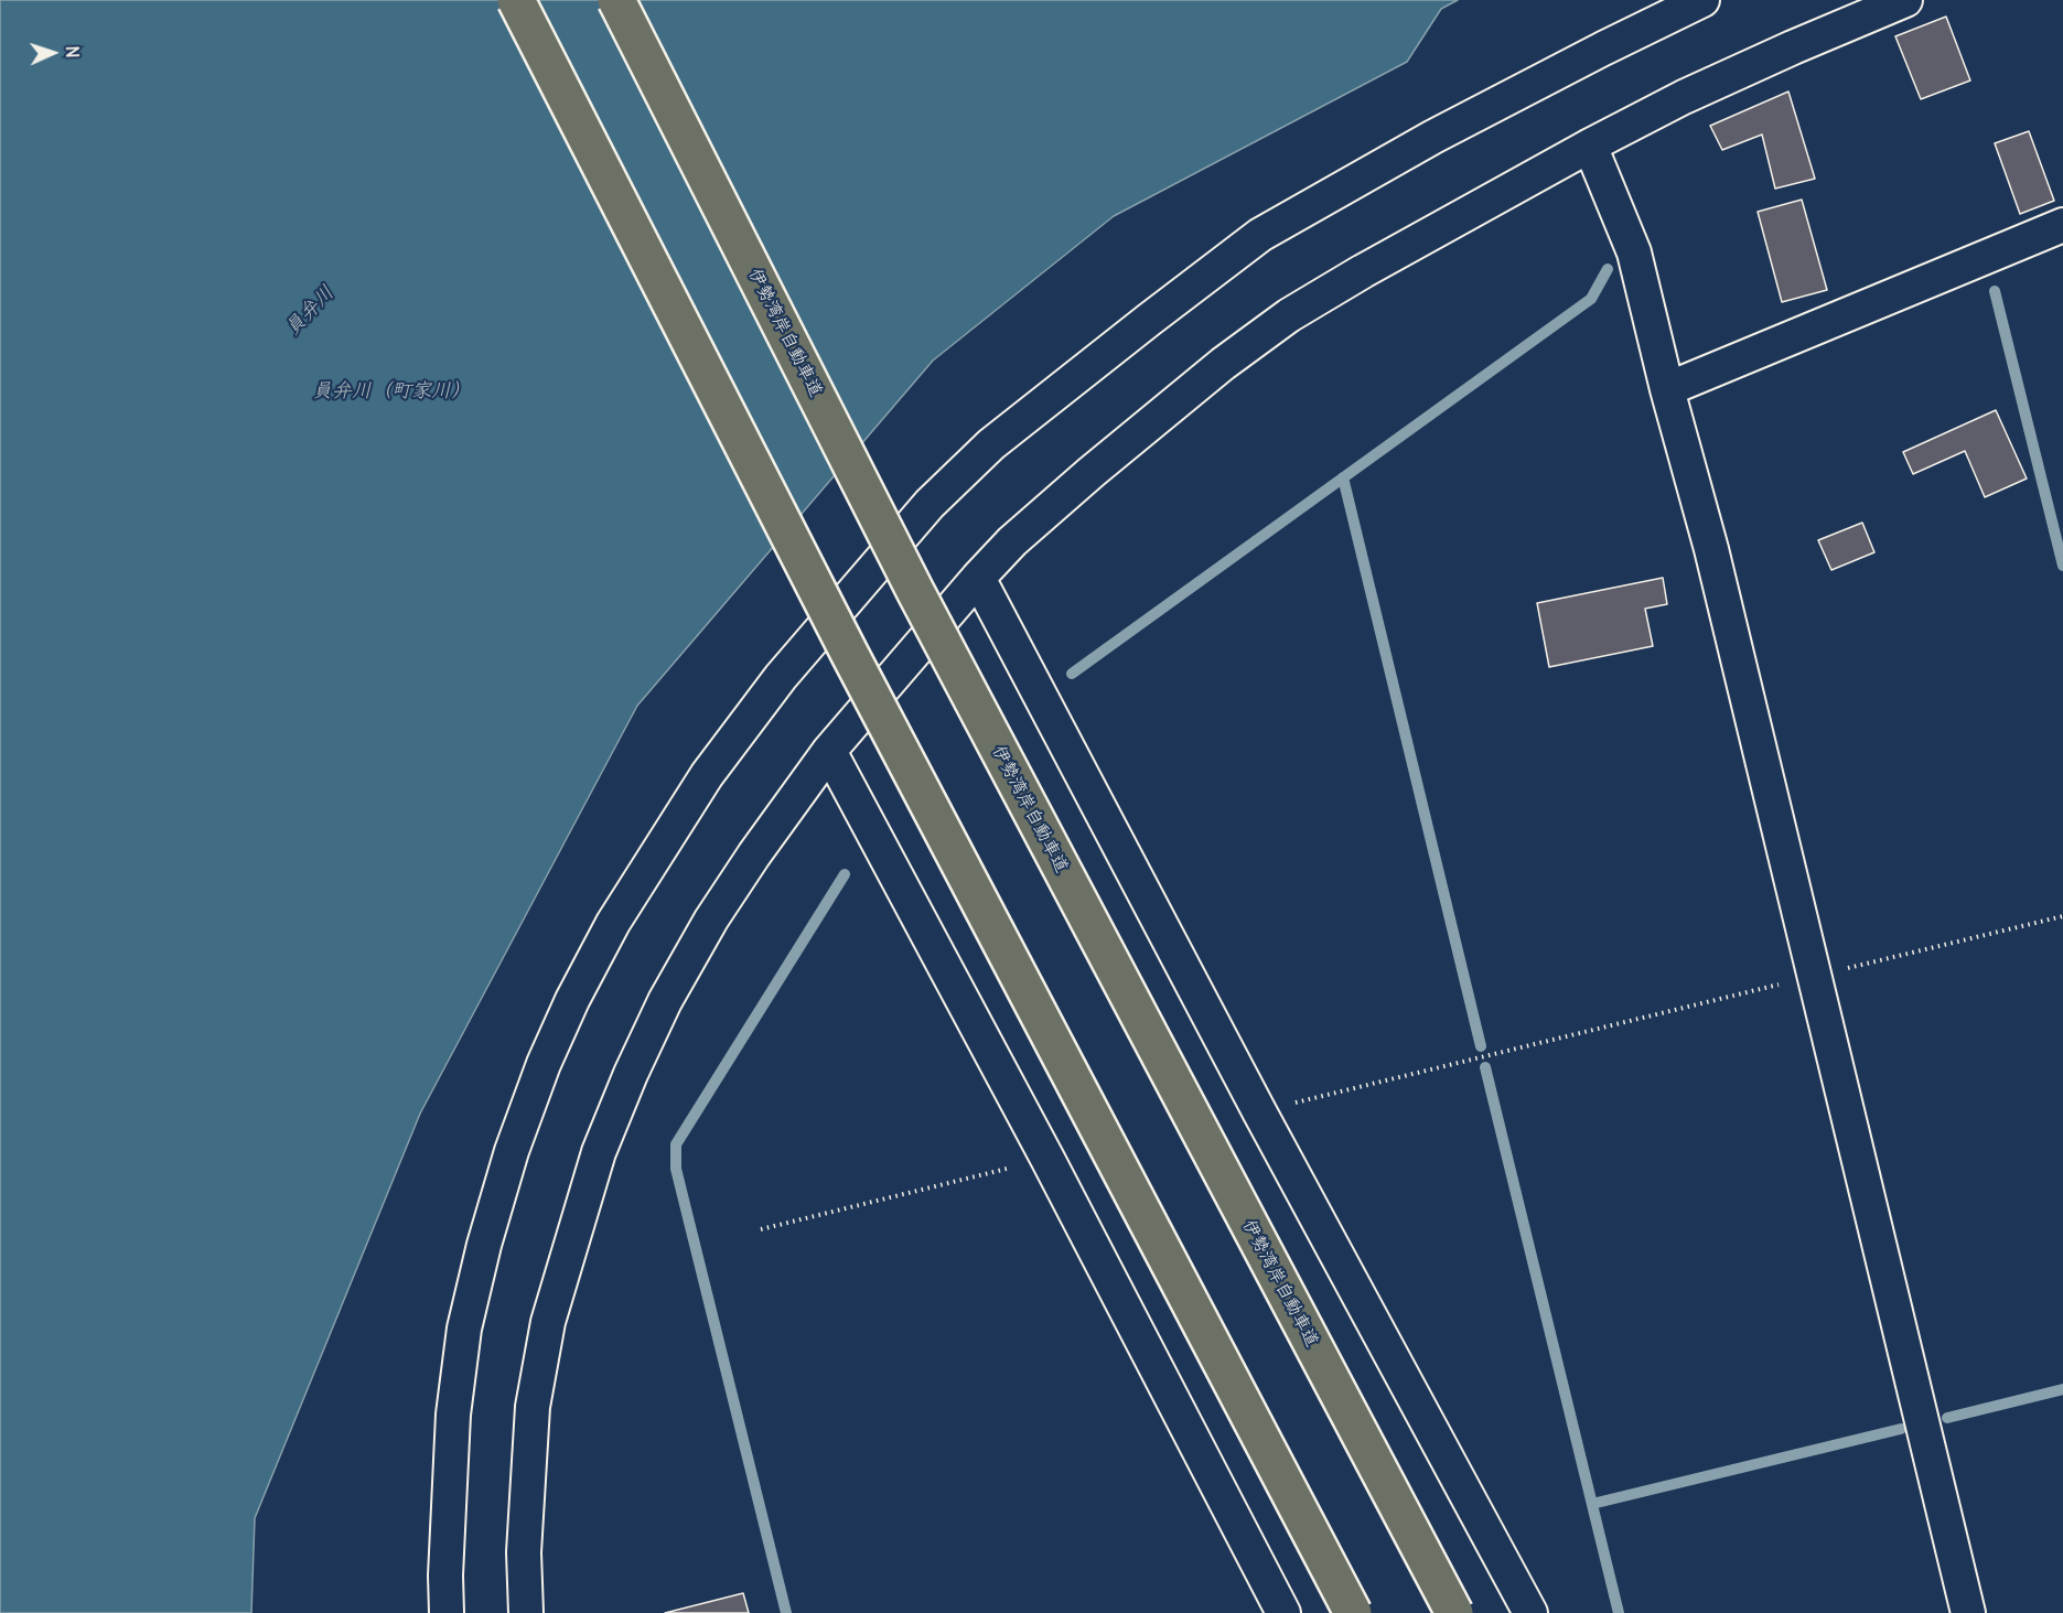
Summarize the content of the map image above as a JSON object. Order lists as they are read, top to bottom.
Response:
{
  "streets": {
    "highway": ["伊勢湾岸自動車道"]
  },
  "water": ["員弁川", "員弁川（町家川）"],
  "north": "right"
}
